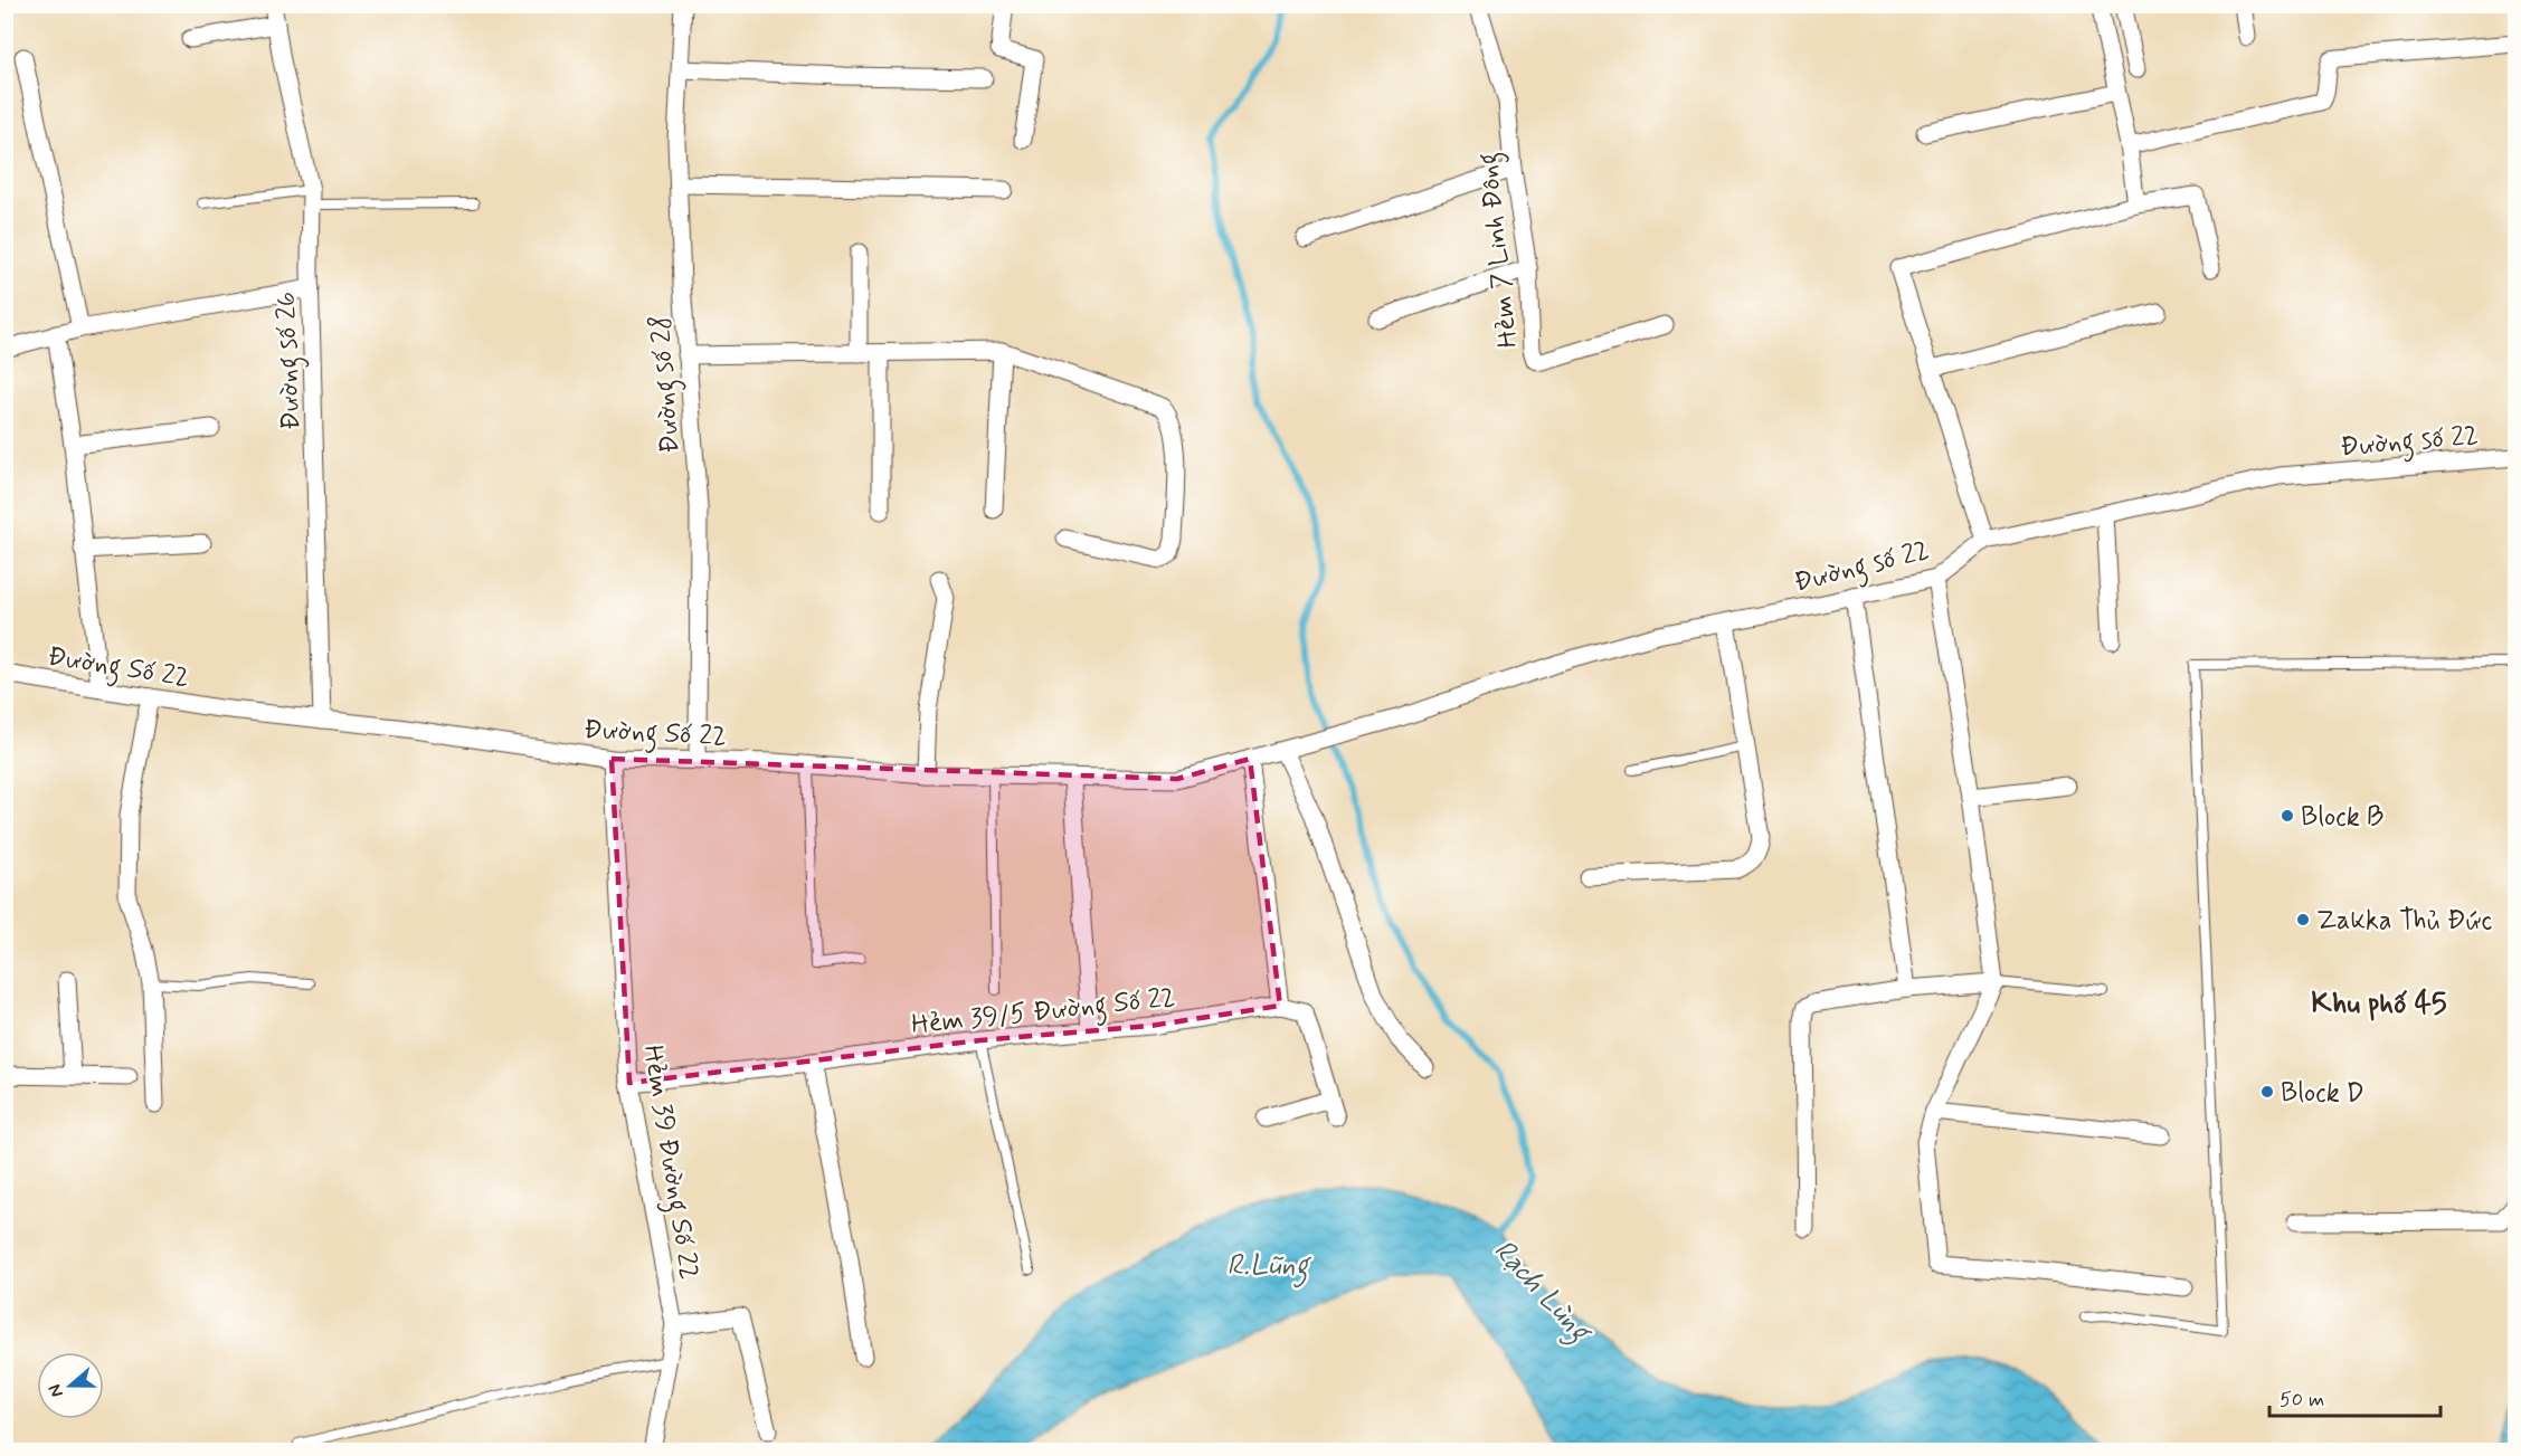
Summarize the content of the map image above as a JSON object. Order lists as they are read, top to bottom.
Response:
{
  "streets": {
    "street": [
      "Hẻm 7 Linh Đông",
      "Đường số 26",
      "Đường số 28",
      "Đường số 22",
      "Đường Số 22",
      "Hẻm 39/5 Đường Số 22",
      "Hẻm 39 Đường Số 22"
    ]
  },
  "crossings": [
    ["Đường số 26", "Đường Số 22"],
    ["Đường số 28", "Đường Số 22"],
    ["Đường số 22", "Đường Số 22"],
    ["Đường Số 22", "Hẻm 39 Đường Số 22"],
    ["Hẻm 39/5 Đường Số 22", "Hẻm 39 Đường Số 22"]
  ],
  "districts": ["Khu phố 45"],
  "water": ["R.Lũng", "Rạch Lùng"],
  "places": ["Block B", "Zakka Thủ Đức", "Block D"],
  "scale_bar": "50 m",
  "north": "left"
}
